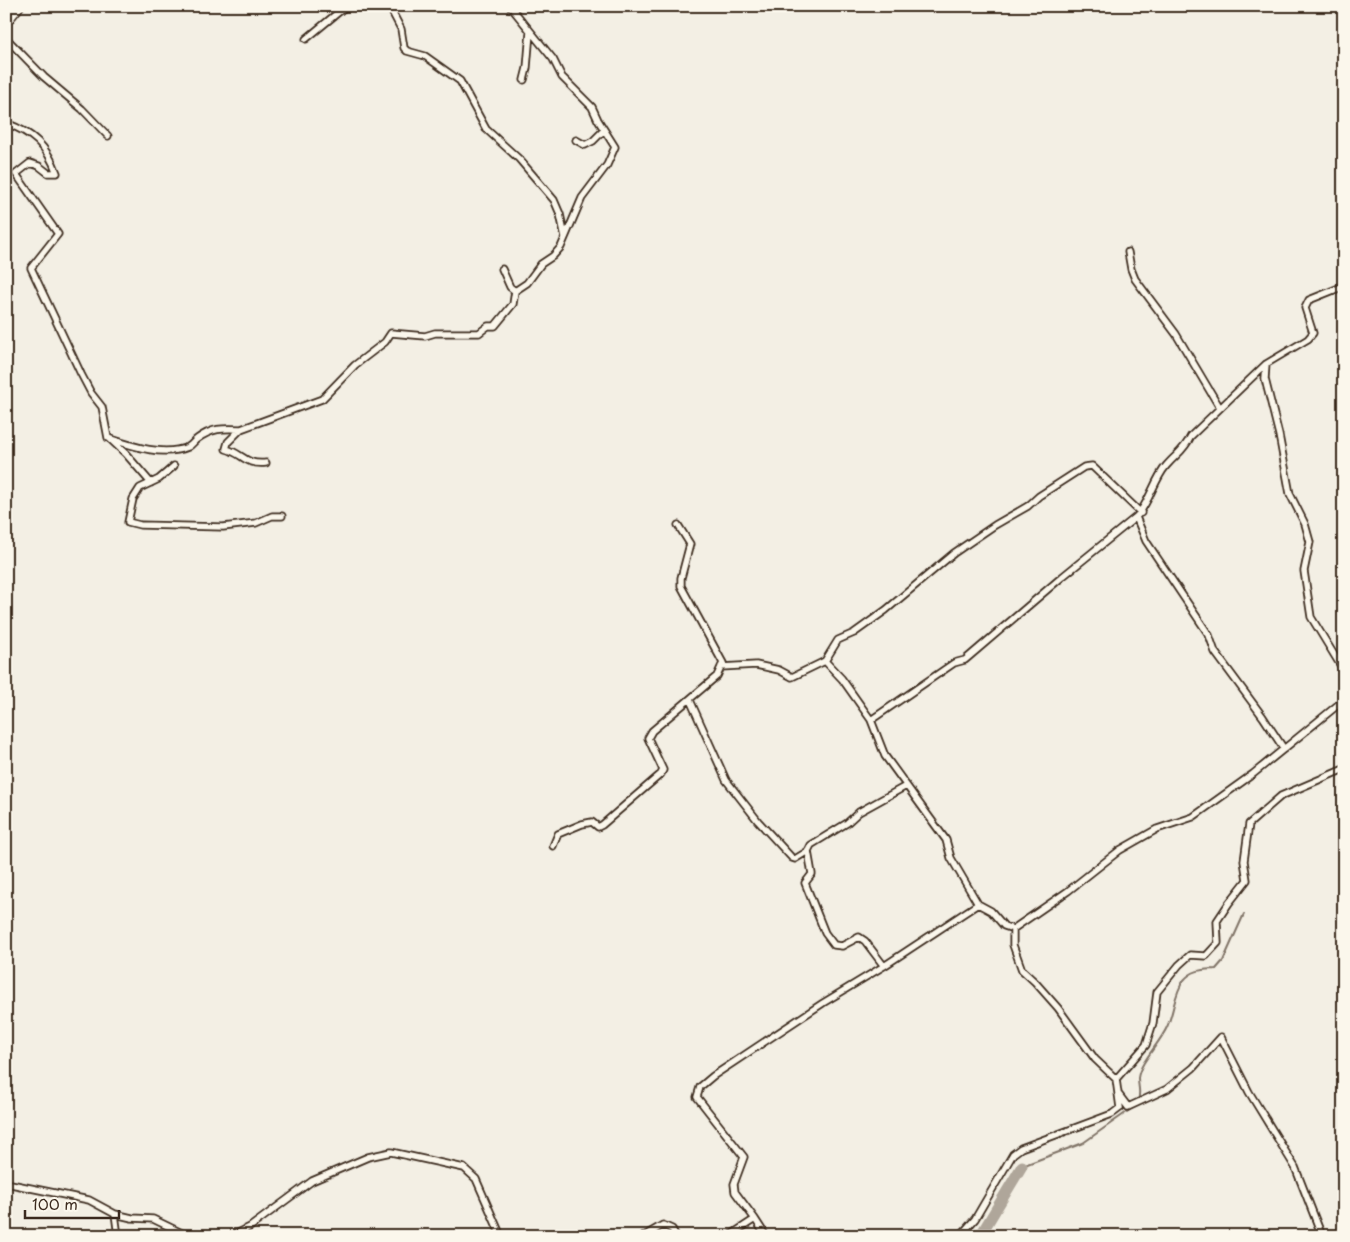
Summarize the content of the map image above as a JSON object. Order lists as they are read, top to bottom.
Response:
{
  "scale_bar": "100 m"
}
